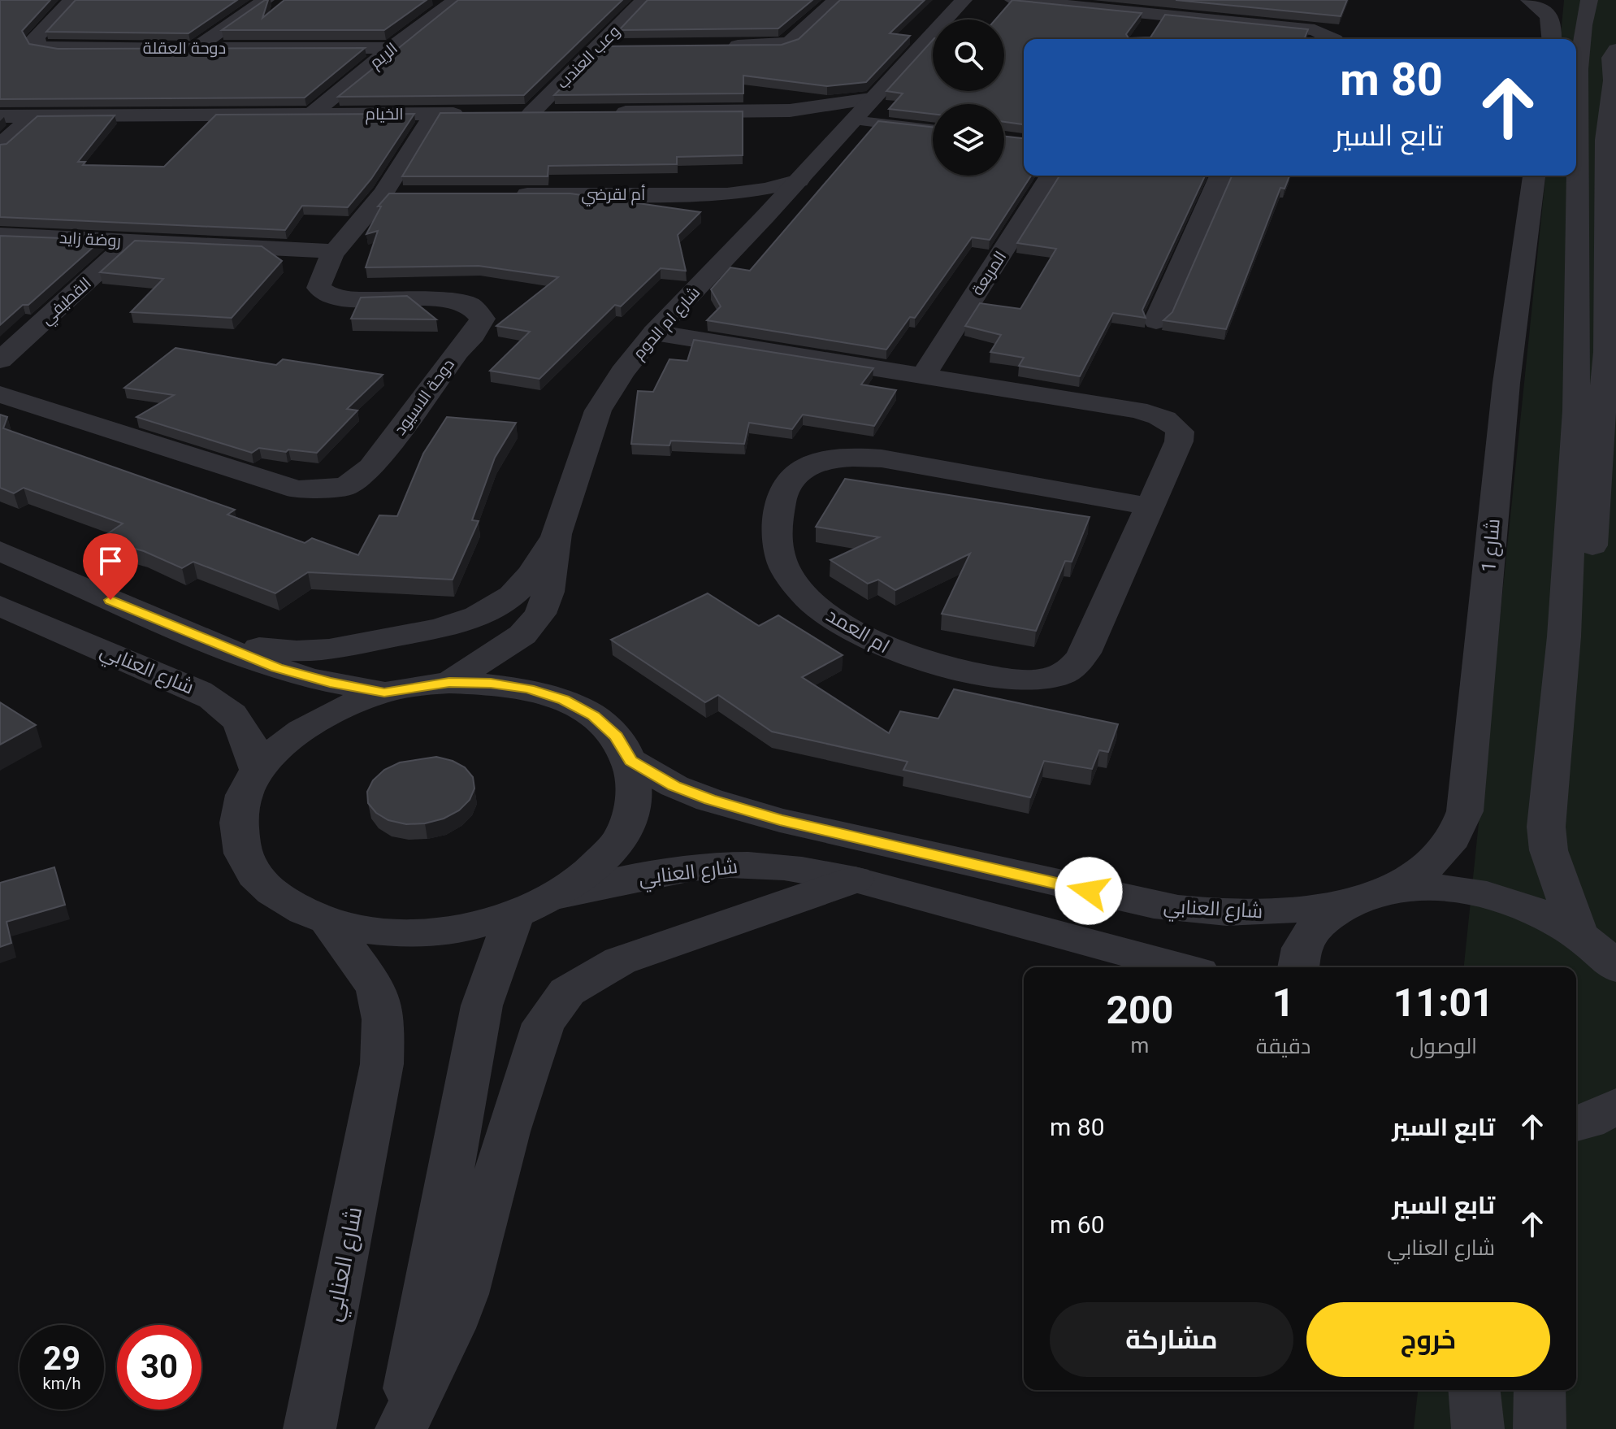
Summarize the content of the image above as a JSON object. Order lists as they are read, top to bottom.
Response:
{
  "streets": {
    "street": [
      "دوحة العقلة",
      "الريم",
      "وعب العندب",
      "الخيام",
      "أم لقرضي",
      "روضة زايد",
      "المربعة",
      "القطيفي",
      "شارع ام الدوم",
      "دوحة الاسيود",
      "شارع 1",
      "ام العمد",
      "شارع العنابي"
    ]
  },
  "crossings": [
    ["دوحة العقلة", "الريم"],
    ["الريم", "الخيام"],
    ["الخيام", "دوحة الاسيود"],
    ["أم لقرضي", "شارع ام الدوم"],
    ["روضة زايد", "القطيفي"],
    ["روضة زايد", "دوحة الاسيود"],
    ["المربعة", "ام العمد"],
    ["شارع ام الدوم", "ام العمد"]
  ],
  "page": {
    "turn": ["80 m", "تابع السير"],
    "eta": [
      "11:01",
      "الوصول",
      "1",
      "دقيقة",
      "200",
      "m"
    ],
    "list": [
      {
        "name": "تابع السير",
        "value": "80 m"
      },
      {
        "name": "تابع السير",
        "note": "شارع العنابي",
        "value": "60 m"
      }
    ],
    "buttons": ["خروج", "مشاركة"],
    "speed": "29 km/h",
    "limit": "30"
  }
}
